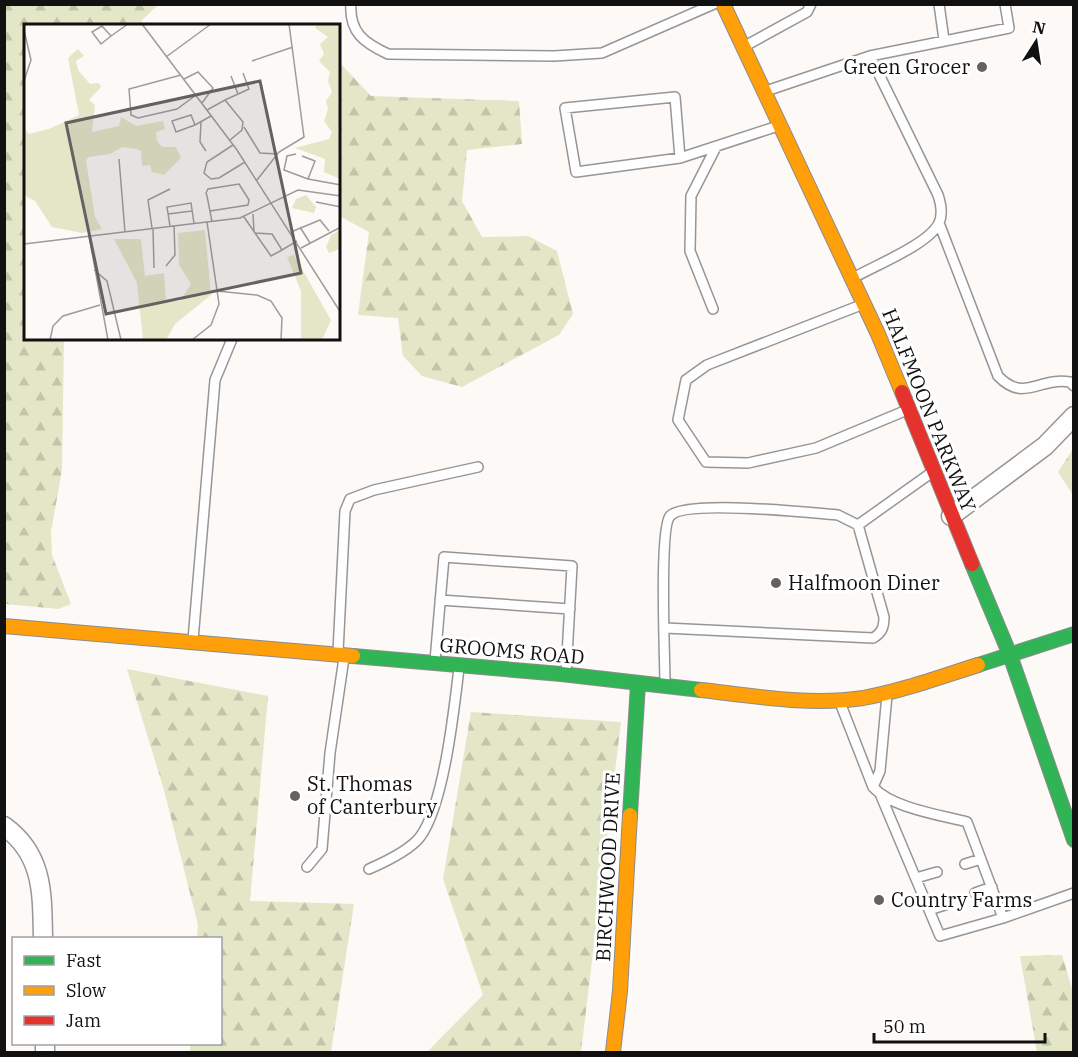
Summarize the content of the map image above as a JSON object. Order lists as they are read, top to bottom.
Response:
{
  "streets": {
    "street": ["HALFMOON PARKWAY", "GROOMS ROAD", "BIRCHWOOD DRIVE"]
  },
  "crossings": [
    ["HALFMOON PARKWAY", "GROOMS ROAD"],
    ["GROOMS ROAD", "BIRCHWOOD DRIVE"]
  ],
  "places": [
    "Green Grocer",
    "Halfmoon Diner",
    "St. Thomas of Canterbury",
    "Country Farms"
  ],
  "legend": ["Fast", "Slow", "Jam"],
  "scale_bar": "50 m",
  "north": "top"
}
